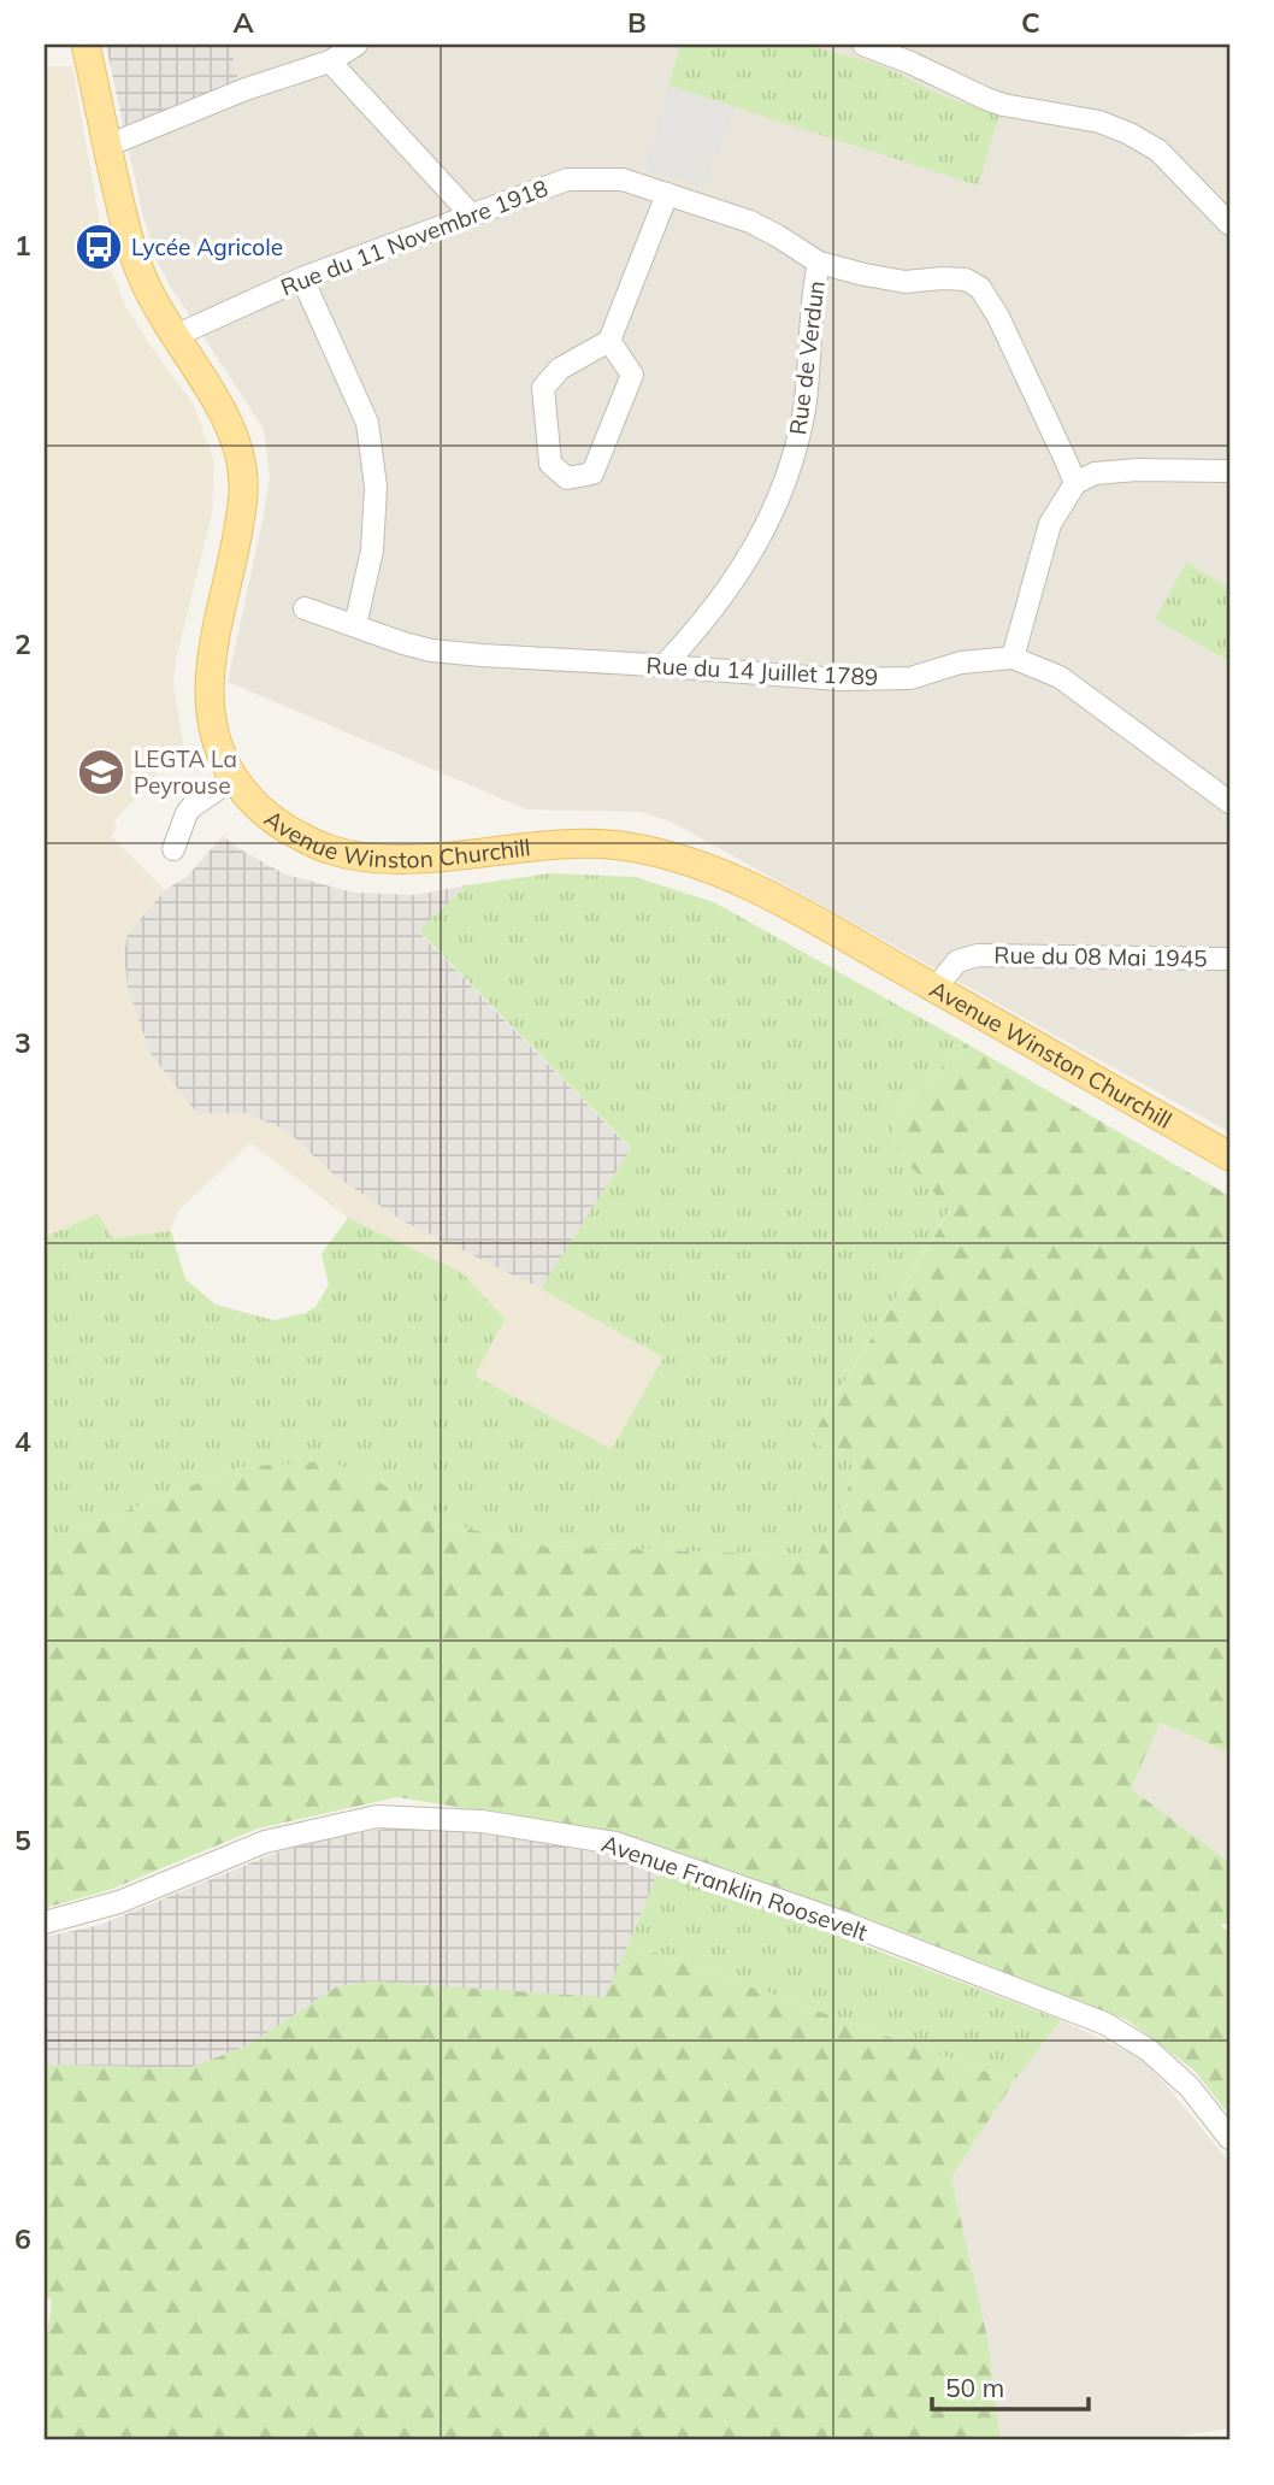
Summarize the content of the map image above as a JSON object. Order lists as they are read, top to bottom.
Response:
{
  "streets": {
    "main road": ["Avenue Winston Churchill"],
    "street": [
      "Rue du 11 Novembre 1918",
      "Rue de Verdun",
      "Rue du 14 Juillet 1789",
      "Rue du 08 Mai 1945",
      "Avenue Franklin Roosevelt"
    ]
  },
  "crossings": [
    ["Rue du 11 Novembre 1918", "Rue de Verdun"],
    ["Rue du 11 Novembre 1918", "Avenue Winston Churchill"],
    ["Rue de Verdun", "Rue du 14 Juillet 1789"],
    ["Avenue Winston Churchill", "Rue du 08 Mai 1945"]
  ],
  "places": {
    "bus stop": ["Lycée Agricole"],
    "school or university": ["LEGTA La Peyrouse"]
  },
  "scale_bar": "50 m",
  "grid": {
    "columns": ["A", "B", "C"],
    "rows": [
      "1",
      "2",
      "3",
      "4",
      "5",
      "6"
    ]
  }
}
